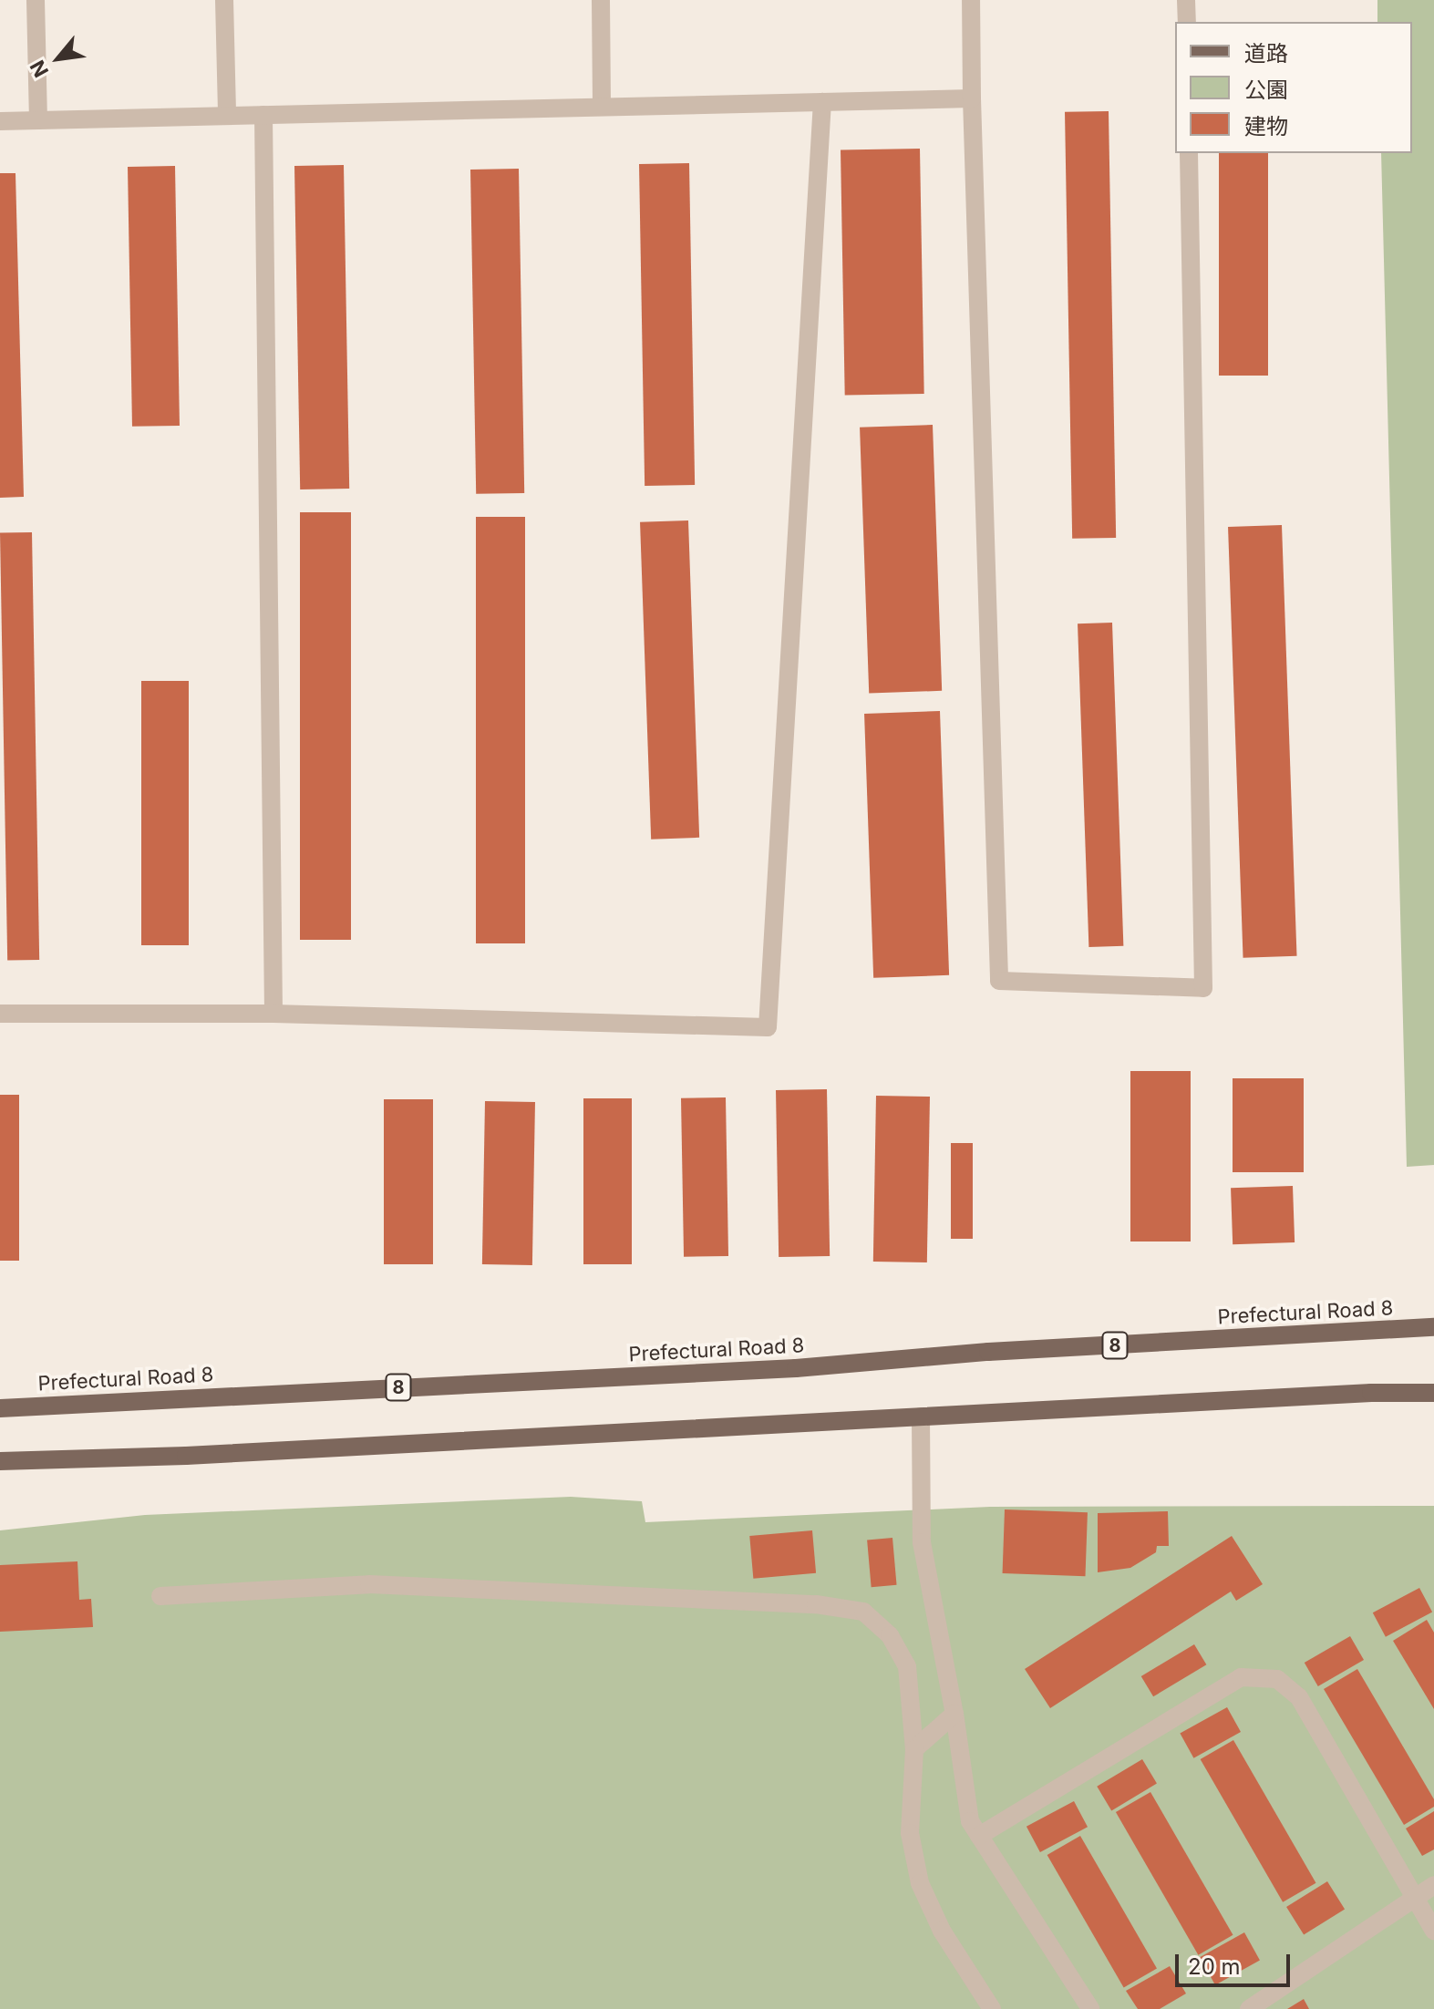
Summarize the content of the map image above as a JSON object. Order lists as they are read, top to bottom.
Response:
{
  "streets": {
    "main road": ["Prefectural Road 8", "8"]
  },
  "legend": ["道路", "公園", "建物"],
  "scale_bar": "20 m",
  "north": "bottom left"
}
